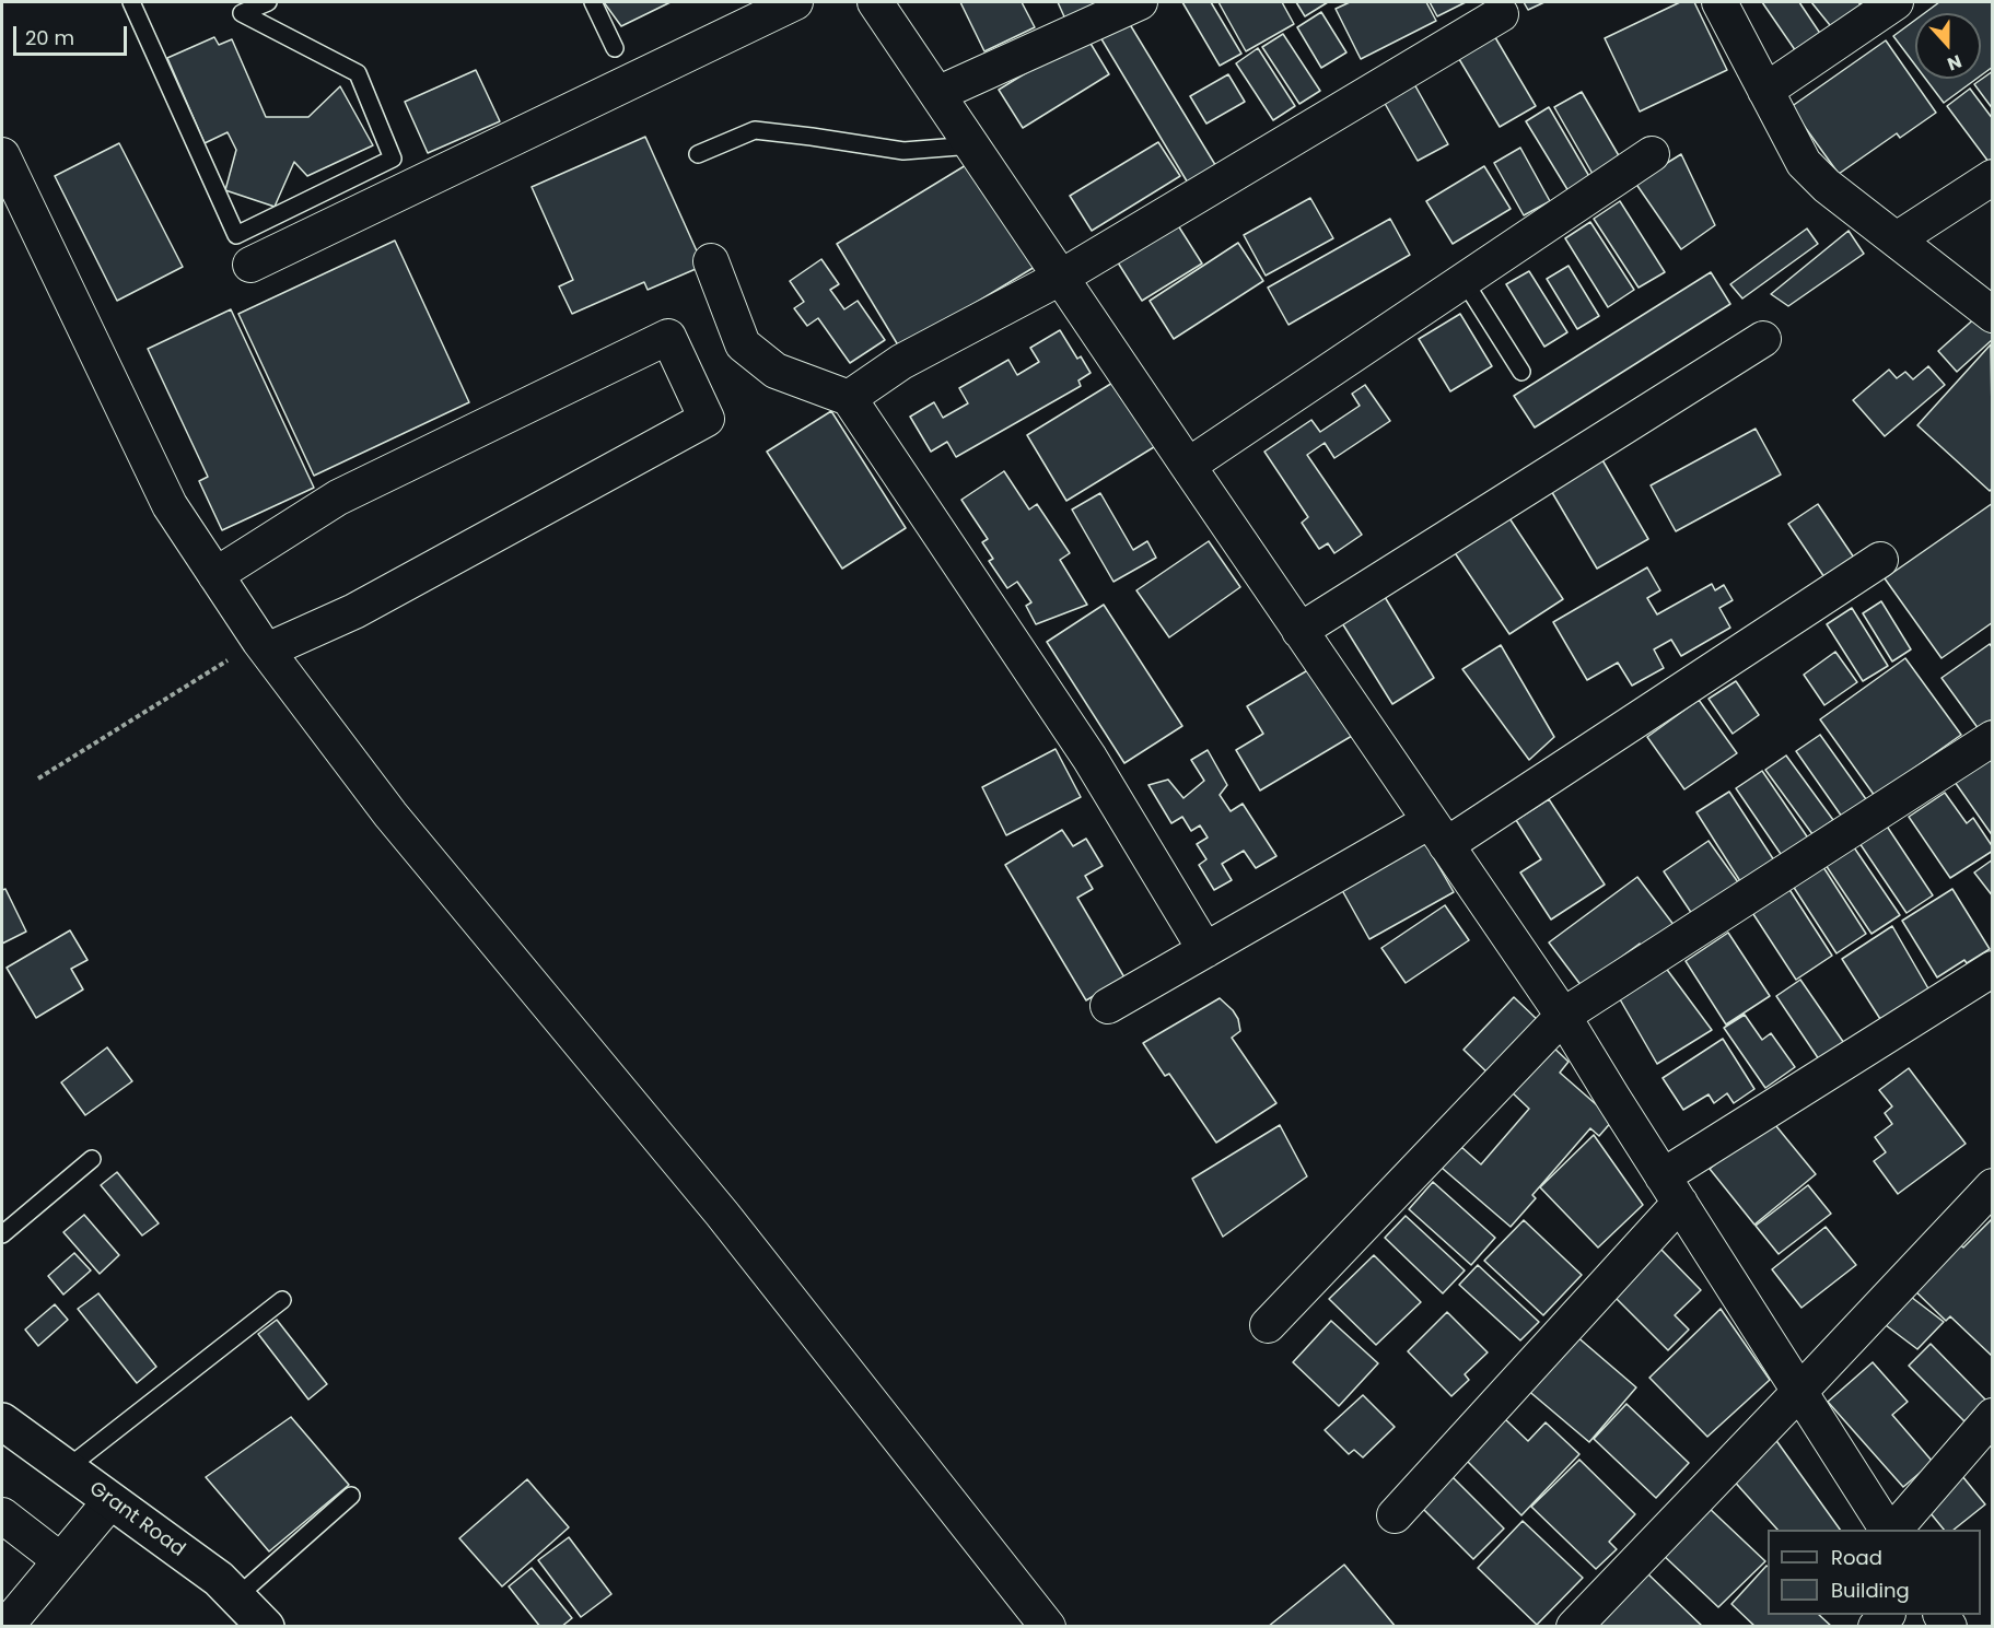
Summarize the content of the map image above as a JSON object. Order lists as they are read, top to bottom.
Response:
{
  "streets": {
    "main road": ["Grant Road"]
  },
  "legend": ["Road", "Building"],
  "scale_bar": "20 m",
  "north": "bottom"
}
